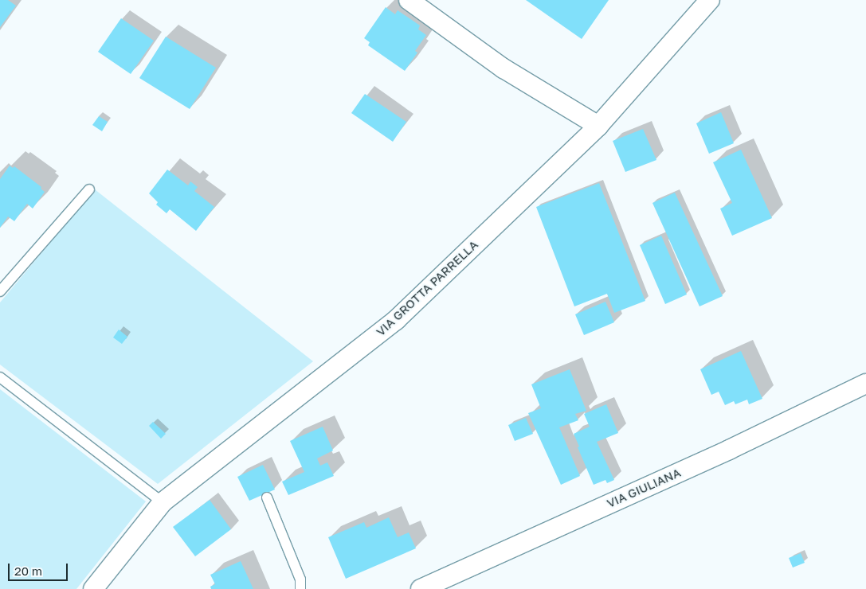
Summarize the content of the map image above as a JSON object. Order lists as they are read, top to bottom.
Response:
{
  "streets": {
    "street": ["VIA GROTTA PARRELLA", "VIA GIULIANA"]
  },
  "scale_bar": "20 m"
}
